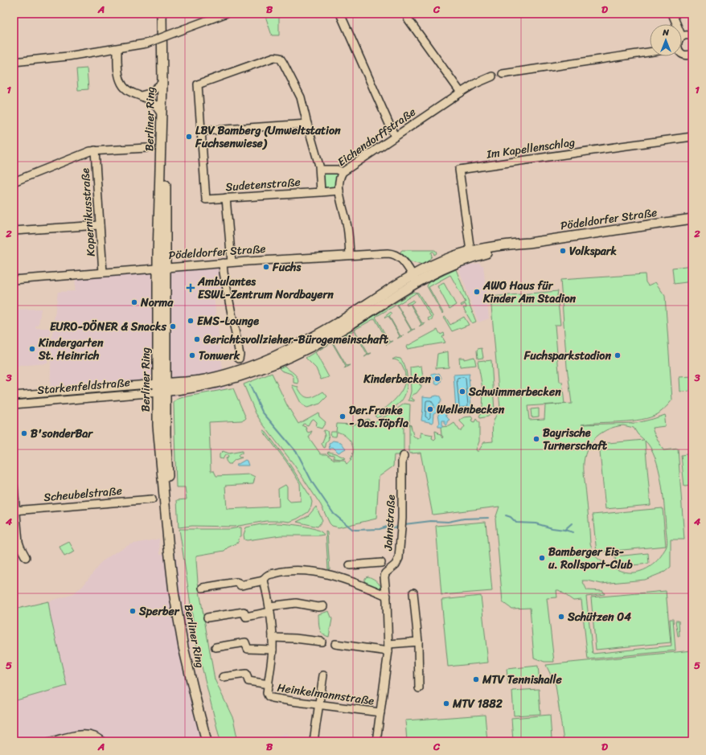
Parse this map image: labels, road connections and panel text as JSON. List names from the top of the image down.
{
  "streets": {
    "main road": ["Berliner Ring", "Pödeldorfer Straße", "Starkenfeldstraße"],
    "street": [
      "Eichendorffstraße",
      "Im Kapellenschlag",
      "Sudetenstraße",
      "Kopernikusstraße",
      "Scheubelstraße",
      "Jahnstraße",
      "Heinkelmannstraße"
    ]
  },
  "crossings": [
    ["Berliner Ring", "Pödeldorfer Straße"],
    ["Berliner Ring", "Starkenfeldstraße"],
    ["Eichendorffstraße", "Sudetenstraße"],
    ["Eichendorffstraße", "Pödeldorfer Straße"],
    ["Im Kapellenschlag", "Pödeldorfer Straße"],
    ["Kopernikusstraße", "Pödeldorfer Straße"],
    ["Pödeldorfer Straße", "Starkenfeldstraße"],
    ["Jahnstraße", "Heinkelmannstraße"]
  ],
  "places": {
    "other": [
      "LBV Bamberg (Umweltstation Fuchsenwiese)",
      "Volkspark",
      "Fuchs",
      "AWO Haus für Kinder Am Stadion",
      "Norma",
      "EMS-Lounge",
      "EURO-DÖNER & Snacks",
      "Gerichtsvollzieher-Bürogemeinschaft",
      "Kindergarten St. Heinrich",
      "Tonwerk",
      "Fuchsparkstadion",
      "Kinderbecken",
      "Schwimmerbecken",
      "Wellenbecken",
      "Der.Franke - Das.Töpfla",
      "B'sonderBar",
      "Bayrische Turnerschaft",
      "Bamberger Eis- u. Rollsport-Club",
      "Sperber",
      "Schützen 04",
      "MTV Tennishalle",
      "MTV 1882"
    ],
    "health": ["Ambulantes ESWL-Zentrum Nordbayern"]
  },
  "north": "top",
  "grid": {
    "columns": [
      "A",
      "B",
      "C",
      "D"
    ],
    "rows": [
      "1",
      "2",
      "3",
      "4",
      "5"
    ]
  }
}
